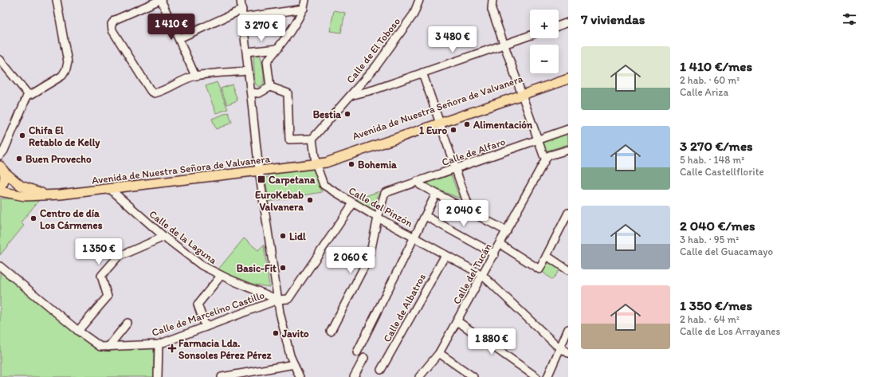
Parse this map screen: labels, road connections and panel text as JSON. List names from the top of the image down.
{
  "streets": {
    "main road": ["Avenida de Nuestra Señora de Valvanera"],
    "street": [
      "Calle de El Toboso",
      "Calle de Alfaro",
      "Calle del Pinzón",
      "Calle de la Laguna",
      "Calle del Tucán",
      "Calle de Albatros",
      "Calle de Marcelino Castillo"
    ]
  },
  "crossings": [
    ["Calle de El Toboso", "Calle del Pinzón"],
    ["Avenida de Nuestra Señora de Valvanera", "Calle del Pinzón"],
    ["Avenida de Nuestra Señora de Valvanera", "Calle de la Laguna"],
    ["Calle de Alfaro", "Calle del Pinzón"],
    ["Calle del Pinzón", "Calle de la Laguna"],
    ["Calle del Pinzón", "Calle del Tucán"],
    ["Calle del Pinzón", "Calle de Albatros"],
    ["Calle de la Laguna", "Calle de Marcelino Castillo"]
  ],
  "places": {
    "other": [
      "Bestia",
      "Alimentación",
      "1 Euro",
      "Chifa El Retablo de Kelly",
      "Buen Provecho",
      "Bohemia",
      "EuroKebab Valvanera",
      "Centro de día Los Cármenes",
      "Lidl",
      "Basic-Fit",
      "Javito"
    ],
    "transit": ["Carpetana"],
    "health": ["Farmacia Lda. Sonsoles Pérez Pérez"]
  },
  "page": {
    "heading": "7 viviendas",
    "map_buttons": ["+", "−"],
    "price": [
      "1 410 €",
      "3 270 €",
      "3 480 €",
      "2 040 €",
      "1 350 €",
      "2 060 €",
      "1 880 €"
    ],
    "list": [
      {
        "name": "1 410 €/mes",
        "note": "2 hab. · 60 m² · Calle Ariza"
      },
      {
        "name": "3 270 €/mes",
        "note": "5 hab. · 148 m² · Calle Castellflorite"
      },
      {
        "name": "2 040 €/mes",
        "note": "3 hab. · 95 m² · Calle del Guacamayo"
      },
      {
        "name": "1 350 €/mes",
        "note": "2 hab. · 64 m² · Calle de Los Arrayanes"
      }
    ]
  }
}
